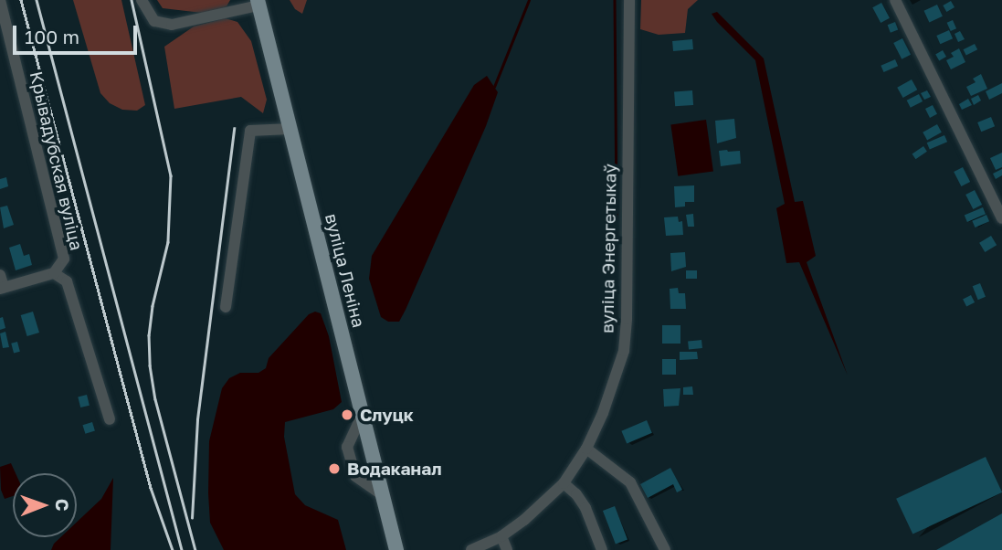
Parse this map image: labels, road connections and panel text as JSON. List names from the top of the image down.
{
  "streets": {
    "main road": ["вуліца Леніна"],
    "street": ["Крывадубская вуліца", "вуліца Энергетыкаў"]
  },
  "places": ["Слуцк", "Водаканал"],
  "scale_bar": "100 m",
  "north": "right"
}
